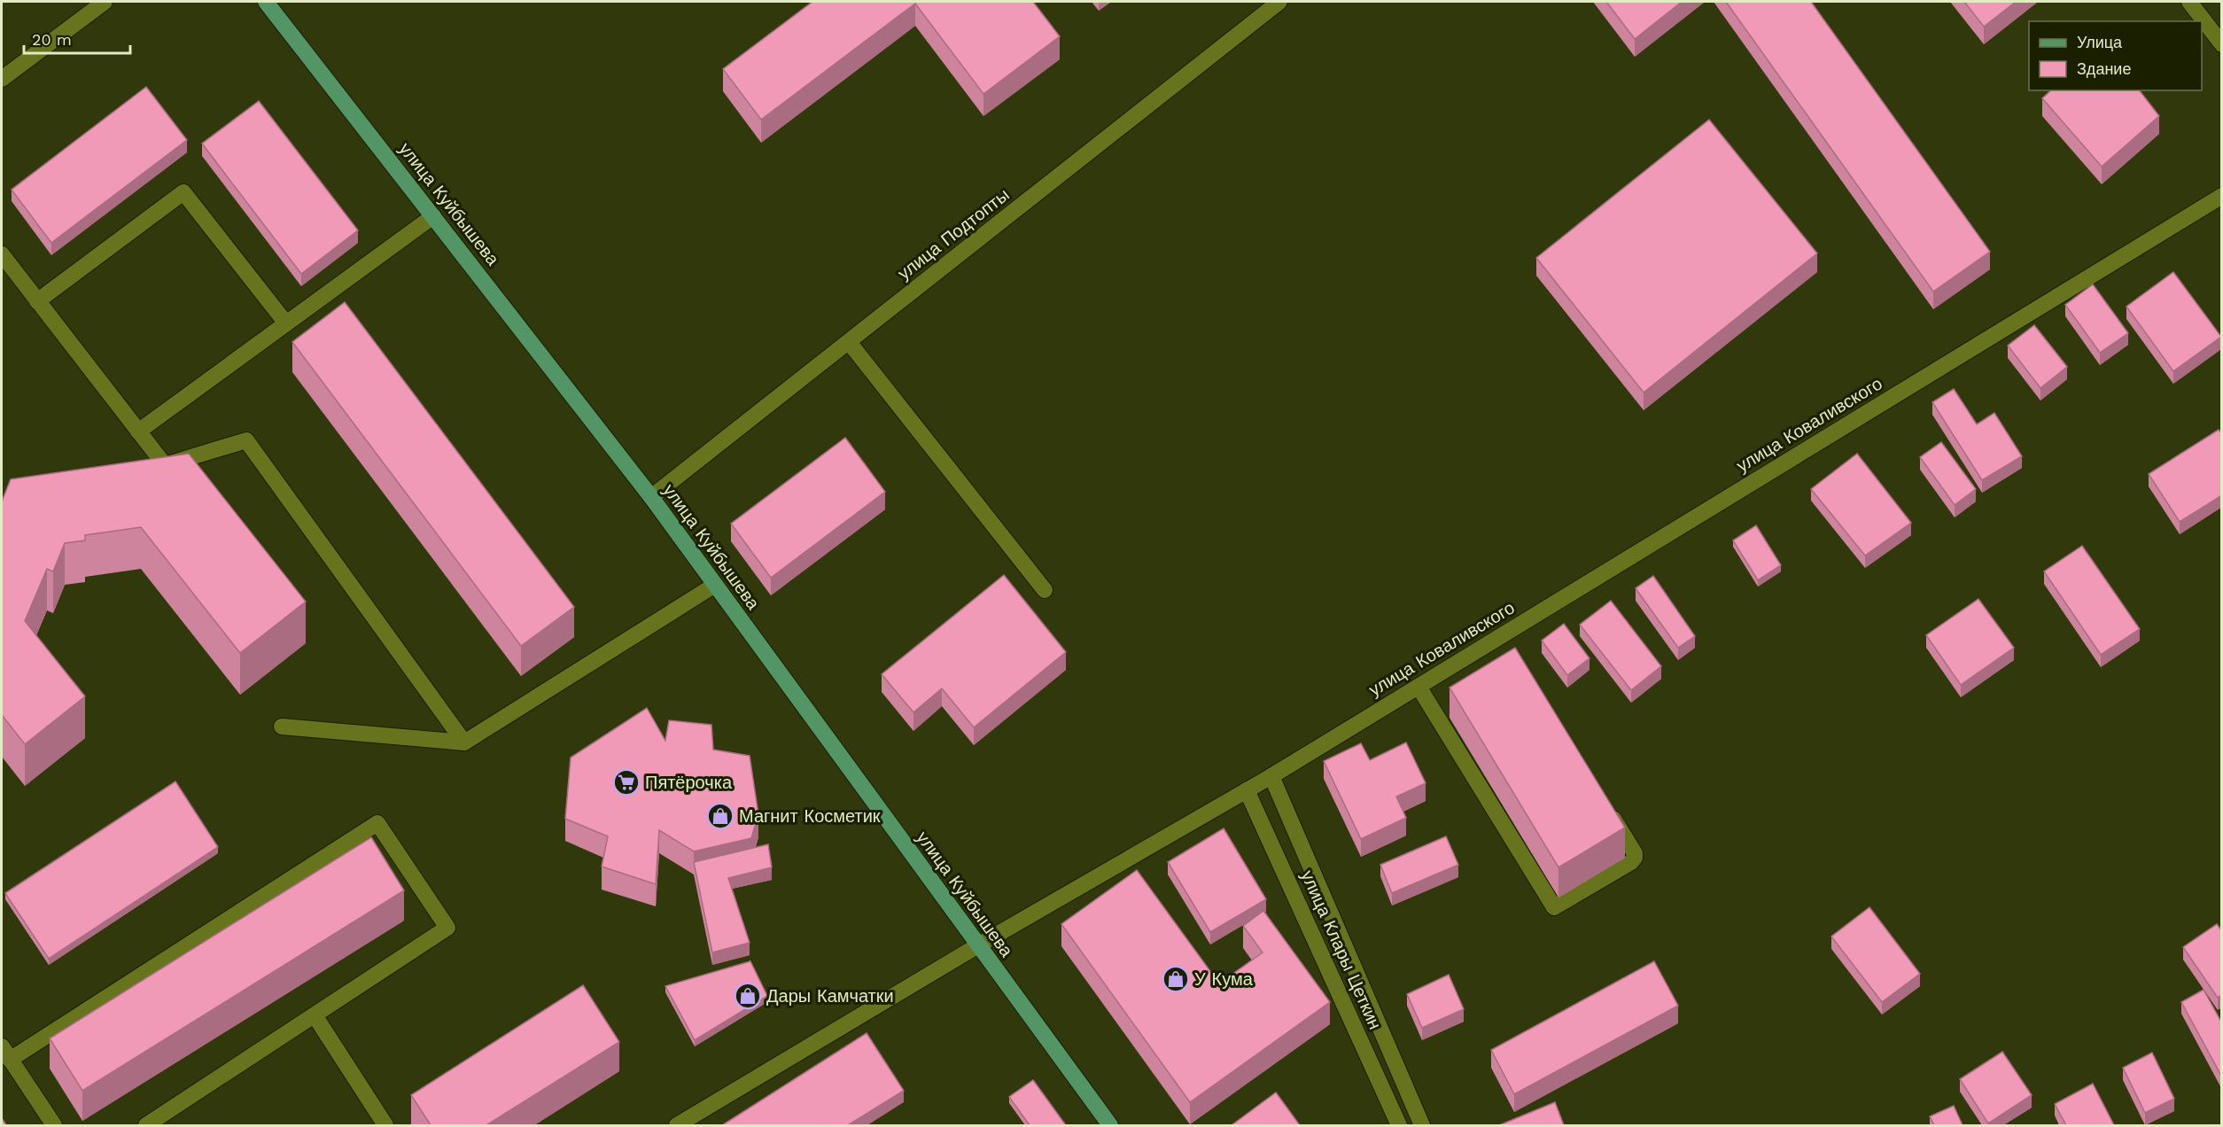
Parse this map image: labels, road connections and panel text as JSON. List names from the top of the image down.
{
  "streets": {
    "main road": ["улица Куйбышева"],
    "street": ["улица Подтопты", "улица Коваливского", "улица Клары Цеткин"]
  },
  "crossings": [
    ["улица Куйбышева", "улица Подтопты"],
    ["улица Куйбышева", "улица Коваливского"],
    ["улица Коваливского", "улица Клары Цеткин"]
  ],
  "places": {
    "supermarket": ["Пятёрочка"],
    "shop": ["Магнит Косметик", "У Кума", "Дары Камчатки"]
  },
  "legend": ["Улица", "Здание"],
  "scale_bar": "20 m"
}
